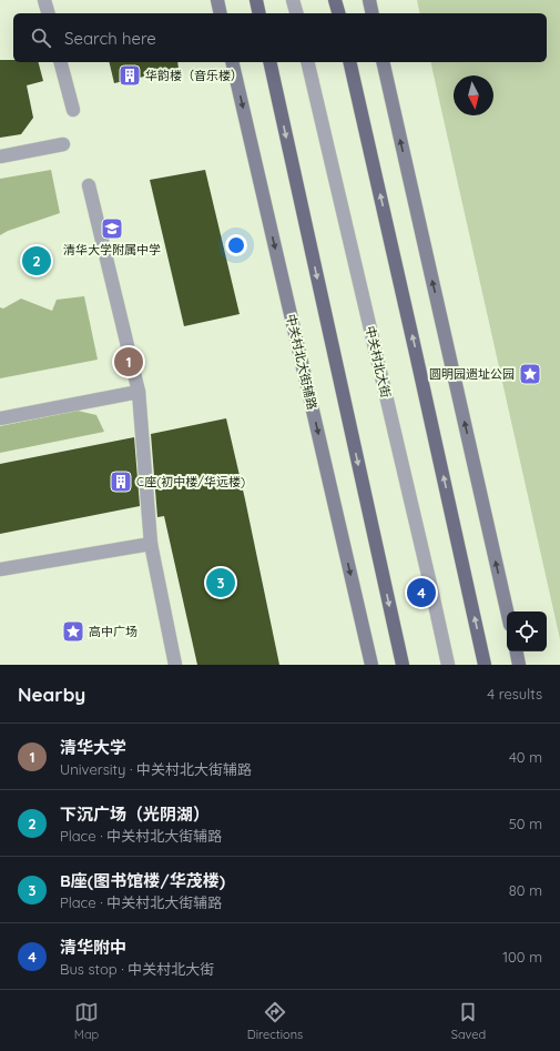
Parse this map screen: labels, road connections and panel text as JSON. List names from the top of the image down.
{
  "streets": {
    "street": ["中关村北大街辅路"],
    "lane": ["中关村北大街"]
  },
  "one_way": ["中关村北大街辅路"],
  "places": {
    "building": ["华韵楼（音乐楼）", "C座(初中楼/华远楼)"],
    "school or university": ["清华大学附属中学"],
    "place": ["圆明园遗址公园", "高中广场"]
  },
  "north": "bottom",
  "page": {
    "search": "Search here",
    "pins": [
      "2",
      "1",
      "3",
      "4"
    ],
    "heading": ["Nearby", "4 results"],
    "list": [
      {
        "mark": "1",
        "name": "清华大学",
        "note": "University · 中关村北大街辅路",
        "value": "40 m"
      },
      {
        "mark": "2",
        "name": "下沉广场（光阴湖）",
        "note": "Place · 中关村北大街辅路",
        "value": "50 m"
      },
      {
        "mark": "3",
        "name": "B座(图书馆楼/华茂楼)",
        "note": "Place · 中关村北大街辅路",
        "value": "80 m"
      },
      {
        "mark": "4",
        "name": "清华附中",
        "note": "Bus stop · 中关村北大街",
        "value": "100 m"
      }
    ],
    "nav": ["Map", "Directions", "Saved"]
  }
}
